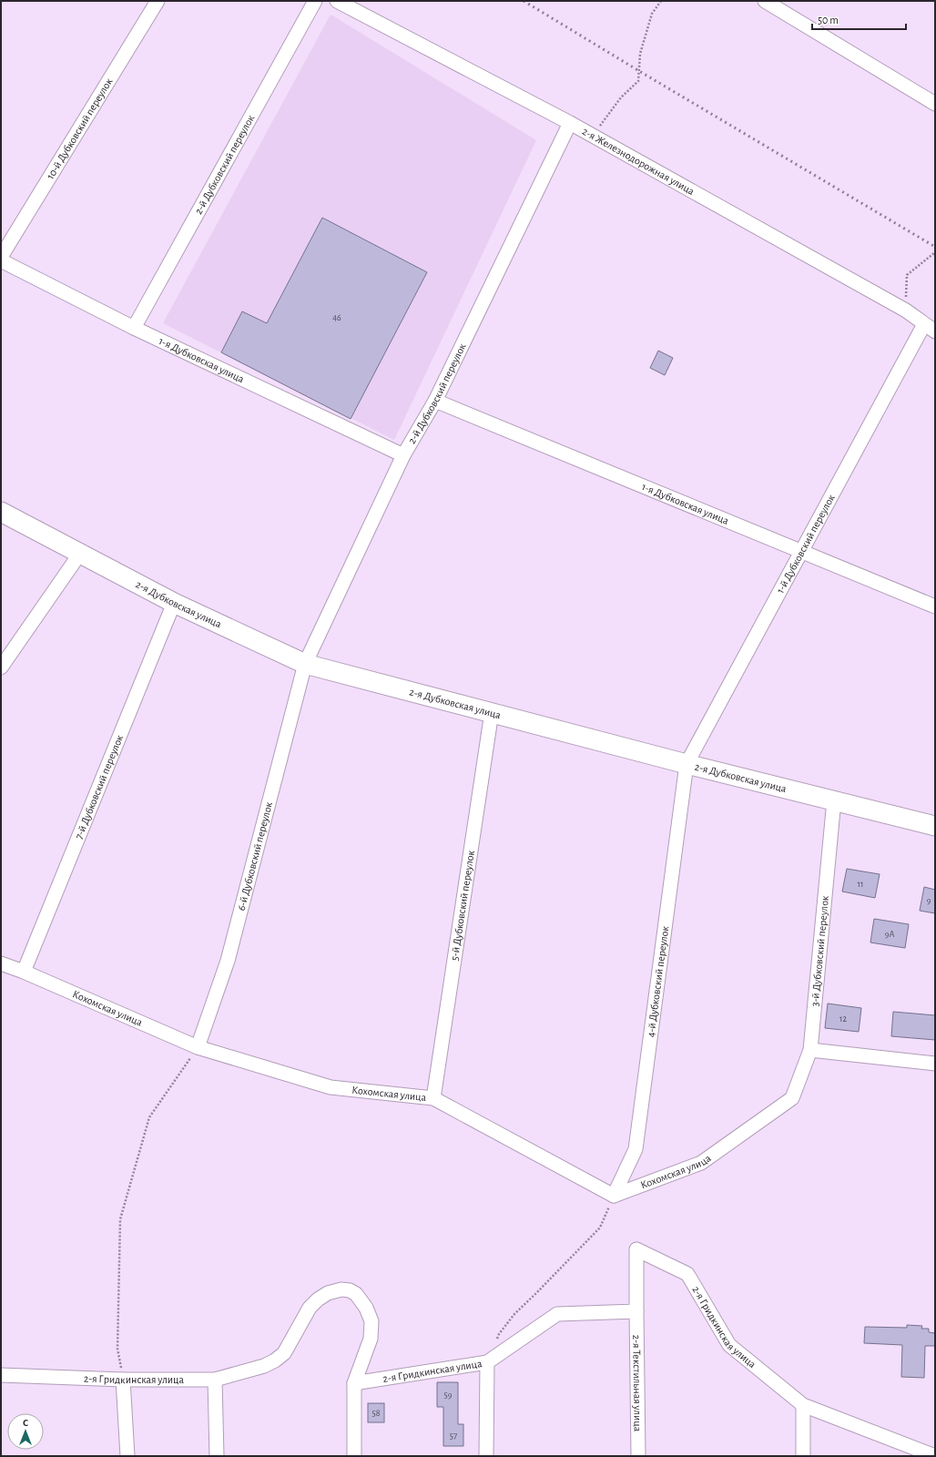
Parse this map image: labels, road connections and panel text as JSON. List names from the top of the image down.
{
  "streets": {
    "main road": ["2-я Дубковская улица"],
    "street": [
      "10-й Дубковский переулок",
      "2-я Железнодорожная улица",
      "2-й Дубковский переулок",
      "1-я Дубковская улица",
      "1-й Дубковский переулок",
      "7-й Дубковский переулок",
      "6-й Дубковский переулок",
      "5-й Дубковский переулок",
      "3-й Дубковский переулок",
      "4-й Дубковский переулок",
      "Кохомская улица",
      "2-я Гридкинская улица",
      "2-я Текстильная улица"
    ]
  },
  "crossings": [
    ["2-я Железнодорожная улица", "2-й Дубковский переулок"],
    ["2-я Железнодорожная улица", "1-й Дубковский переулок"],
    ["2-й Дубковский переулок", "1-я Дубковская улица"],
    ["2-й Дубковский переулок", "2-я Дубковская улица"],
    ["2-й Дубковский переулок", "6-й Дубковский переулок"],
    ["1-я Дубковская улица", "1-й Дубковский переулок"],
    ["1-й Дубковский переулок", "2-я Дубковская улица"],
    ["1-й Дубковский переулок", "4-й Дубковский переулок"],
    ["2-я Дубковская улица", "7-й Дубковский переулок"],
    ["2-я Дубковская улица", "6-й Дубковский переулок"],
    ["2-я Дубковская улица", "5-й Дубковский переулок"],
    ["2-я Дубковская улица", "3-й Дубковский переулок"],
    ["2-я Дубковская улица", "4-й Дубковский переулок"],
    ["7-й Дубковский переулок", "Кохомская улица"],
    ["6-й Дубковский переулок", "Кохомская улица"],
    ["5-й Дубковский переулок", "Кохомская улица"],
    ["3-й Дубковский переулок", "Кохомская улица"],
    ["4-й Дубковский переулок", "Кохомская улица"],
    ["2-я Гридкинская улица", "2-я Текстильная улица"]
  ],
  "house_numbers": [
    "46",
    "11",
    "9",
    "9А",
    "12",
    "59",
    "58",
    "57"
  ],
  "scale_bar": "50 m",
  "north": "top"
}
